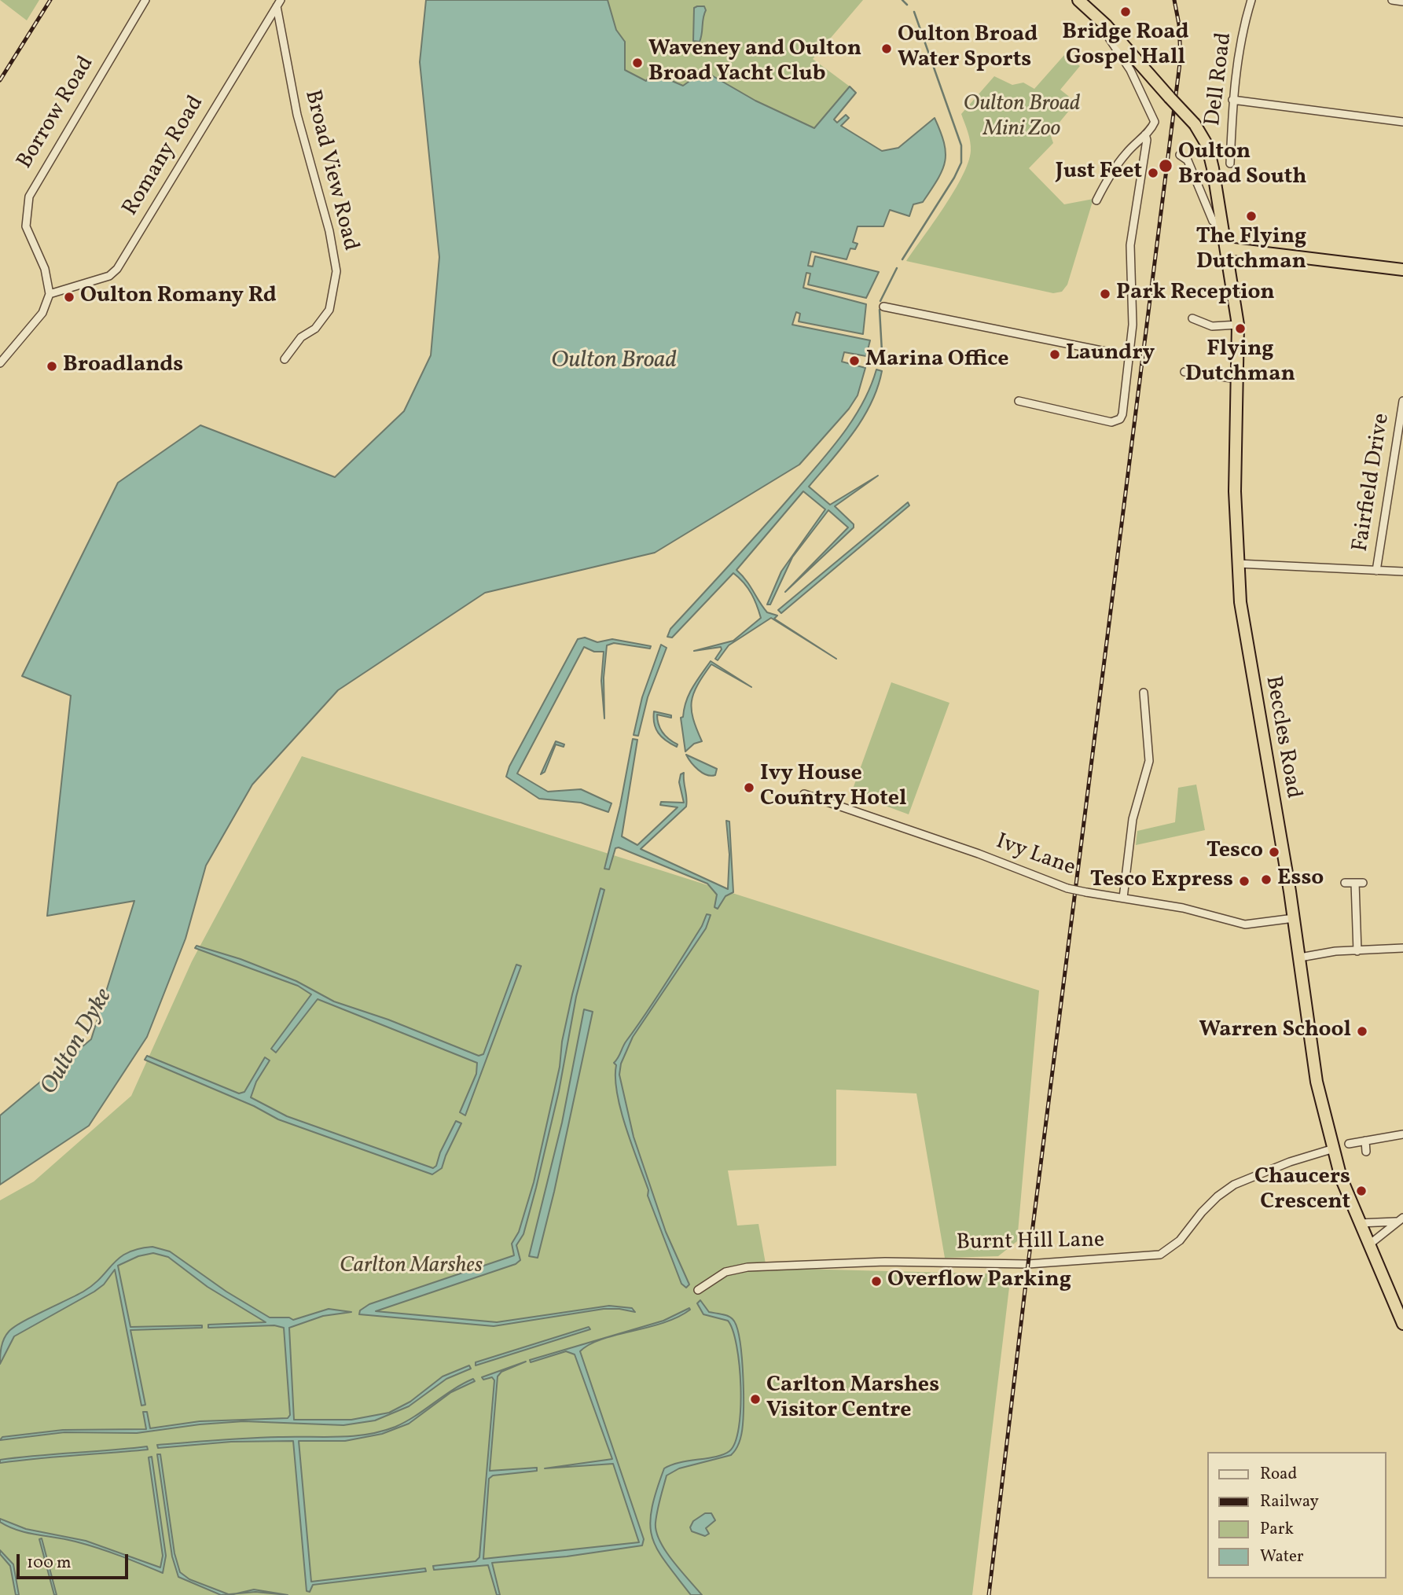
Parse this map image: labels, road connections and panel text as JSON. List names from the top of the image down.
{
  "streets": {
    "highway": ["Beccles Road"],
    "street": [
      "Dell Road",
      "Borrow Road",
      "Romany Road",
      "Broad View Road",
      "Fairfield Drive",
      "Ivy Lane",
      "Burnt Hill Lane"
    ]
  },
  "crossings": [
    ["Borrow Road", "Romany Road"],
    ["Romany Road", "Broad View Road"],
    ["Beccles Road", "Ivy Lane"],
    ["Beccles Road", "Burnt Hill Lane"]
  ],
  "water": ["Oulton Broad", "Oulton Dyke"],
  "parks": ["Oulton Broad Mini Zoo", "Carlton Marshes"],
  "places": [
    "Bridge Road Gospel Hall",
    "Oulton Broad Water Sports",
    "Waveney and Oulton Broad Yacht Club",
    "Oulton Broad South",
    "Just Feet",
    "The Flying Dutchman",
    "Park Reception",
    "Oulton Romany Rd",
    "Flying Dutchman",
    "Laundry",
    "Marina Office",
    "Broadlands",
    "Ivy House Country Hotel",
    "Tesco",
    "Esso",
    "Tesco Express",
    "Warren School",
    "Chaucers Crescent",
    "Overflow Parking",
    "Carlton Marshes Visitor Centre"
  ],
  "legend": [
    "Road",
    "Railway",
    "Park",
    "Water"
  ],
  "scale_bar": "100 m"
}
